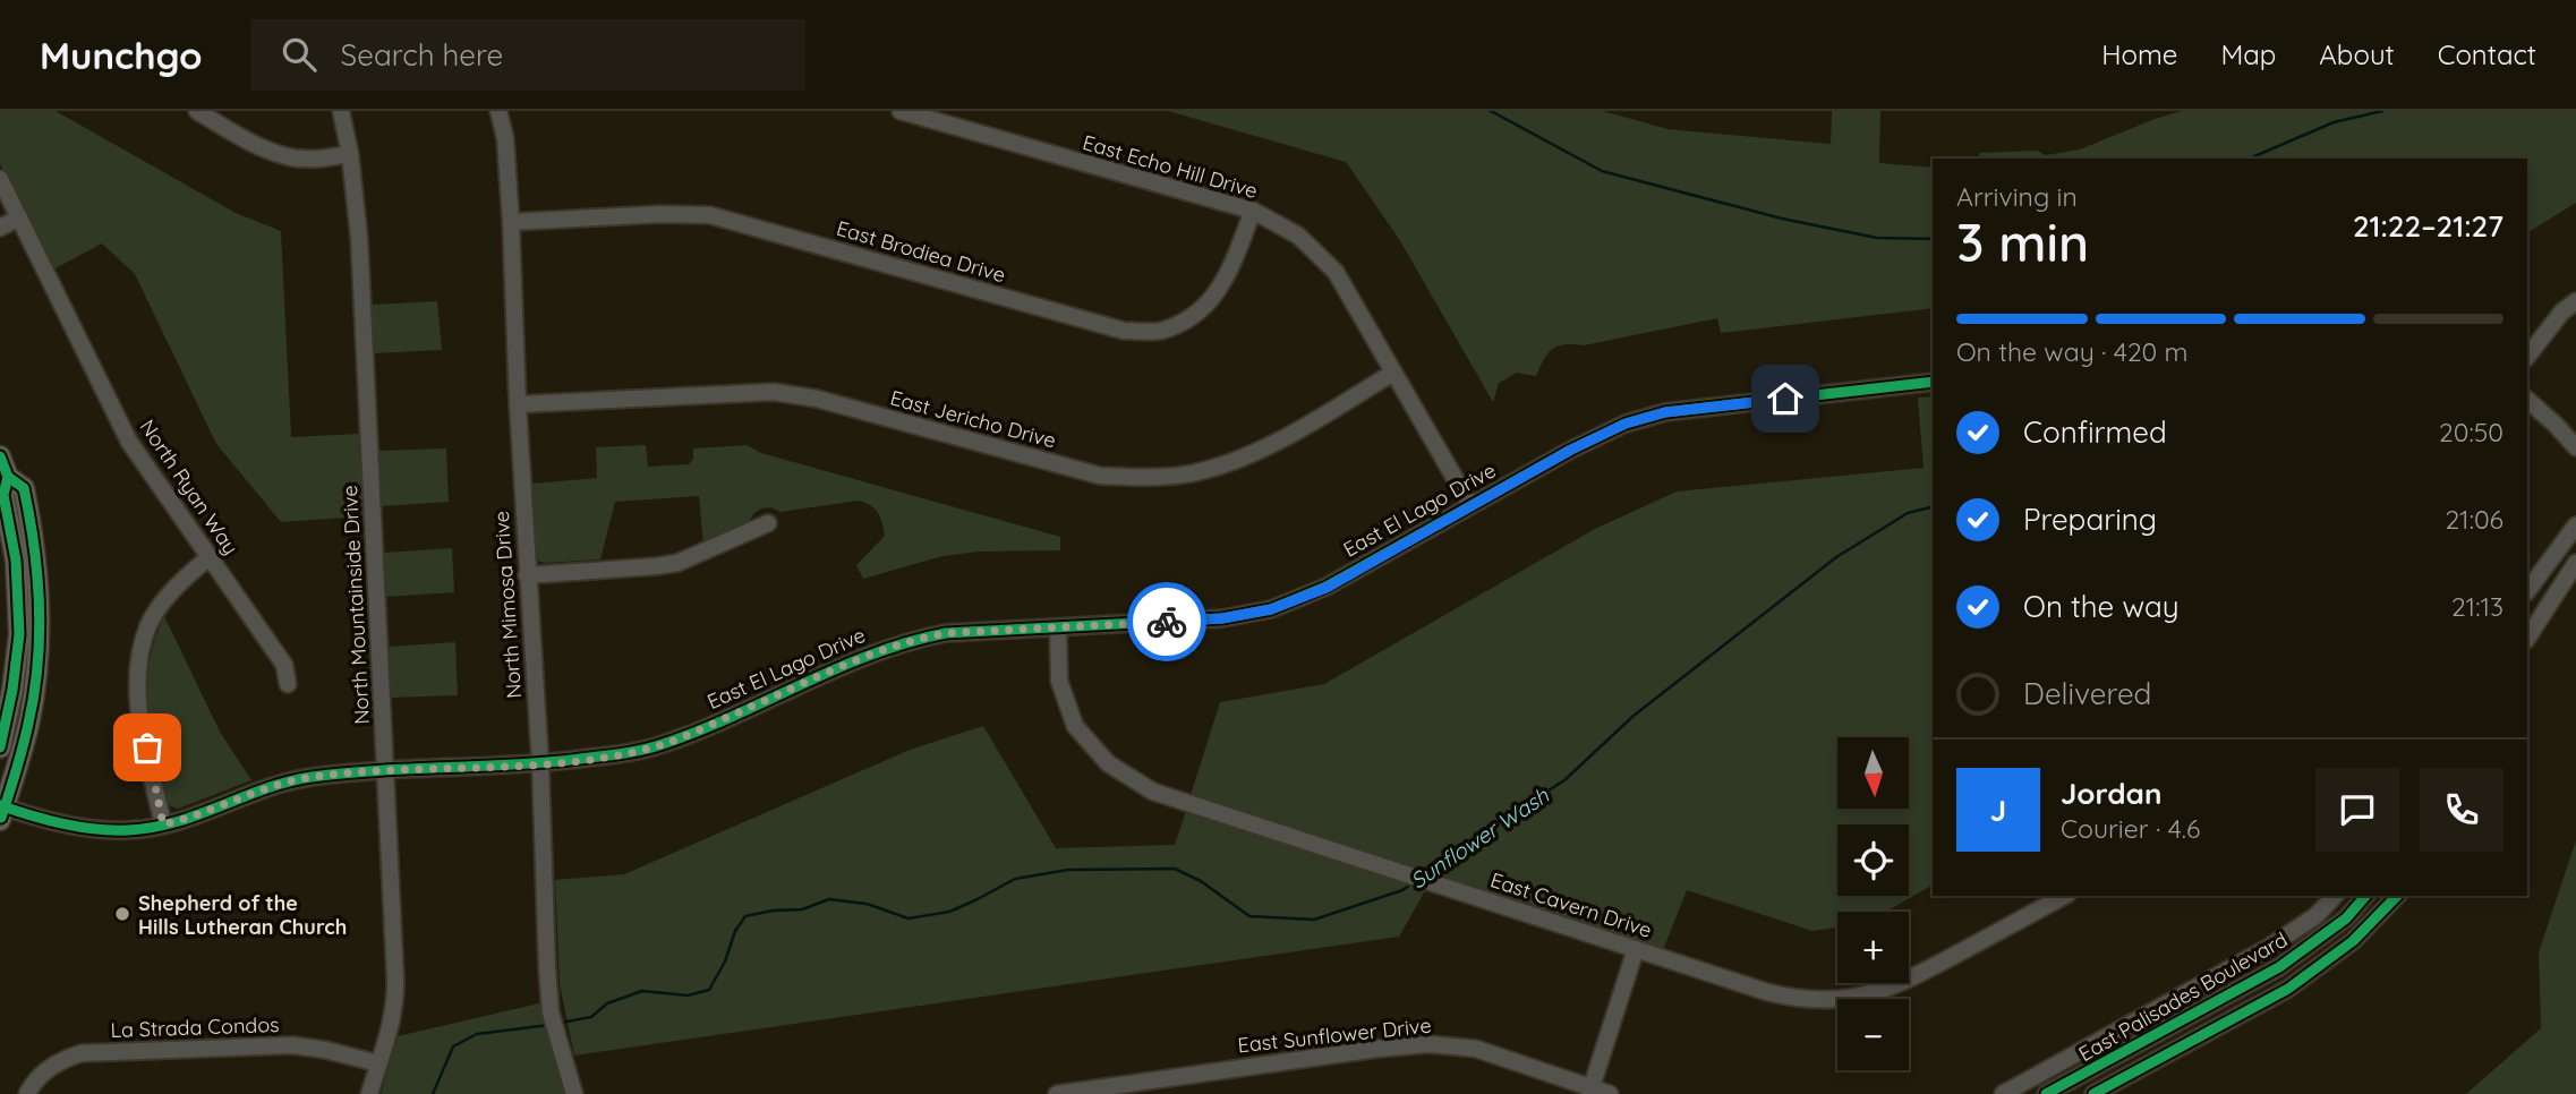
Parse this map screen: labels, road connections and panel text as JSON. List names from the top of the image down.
{
  "streets": {
    "street": [
      "East Echo Hill Drive",
      "East Brodiea Drive",
      "East Jericho Drive",
      "North Ryan Way",
      "East El Lago Drive",
      "North Mountainside Drive",
      "North Mimosa Drive",
      "East Cavern Drive",
      "East Palisades Boulevard",
      "La Strada Condos",
      "East Sunflower Drive"
    ]
  },
  "crossings": [
    ["East Echo Hill Drive", "East Brodiea Drive"],
    ["East Echo Hill Drive", "East Jericho Drive"],
    ["East Echo Hill Drive", "East El Lago Drive"],
    ["East Brodiea Drive", "North Mimosa Drive"],
    ["East Jericho Drive", "North Mimosa Drive"],
    ["East El Lago Drive", "North Mountainside Drive"],
    ["East El Lago Drive", "North Mimosa Drive"],
    ["East El Lago Drive", "East Cavern Drive"],
    ["North Mountainside Drive", "La Strada Condos"]
  ],
  "water": ["Sunflower Wash"],
  "places": ["Shepherd of the Hills Lutheran Church"],
  "north": "bottom",
  "page": {
    "header": "Munchgo",
    "search": "Search here",
    "nav": [
      "Home",
      "Map",
      "About",
      "Contact"
    ],
    "heading": ["3 min", "Arriving in", "21:22–21:27"],
    "panel": ["Jordan", "Courier · 4.6"],
    "bar": "On the way · 420 m",
    "list": [
      ["Confirmed", "20:50"],
      ["Preparing", "21:06"],
      ["On the way", "21:13"],
      "Delivered"
    ],
    "map_buttons": ["+", "−"],
    "round": "J"
  }
}
